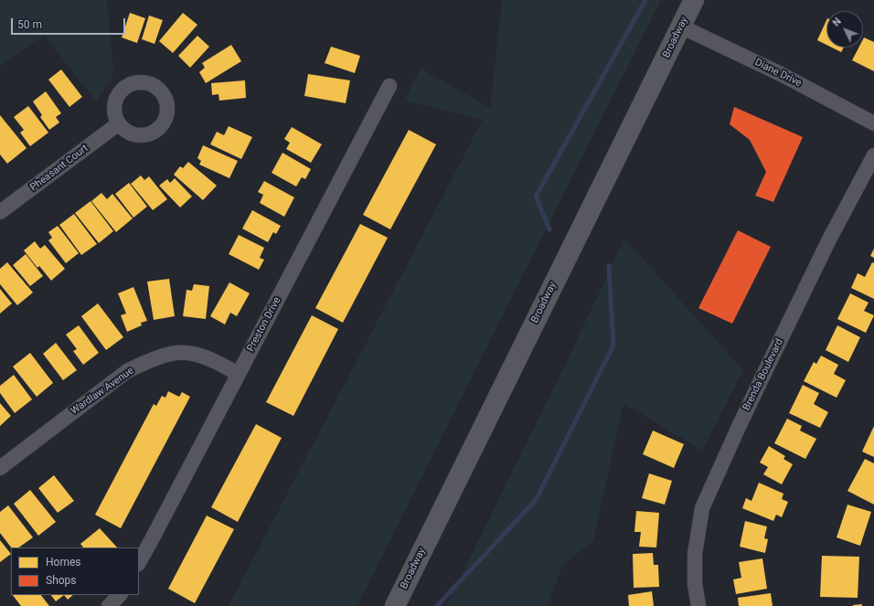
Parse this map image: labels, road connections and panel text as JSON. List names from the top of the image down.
{
  "streets": {
    "main road": ["Broadway"],
    "street": [
      "Diane Drive",
      "Pheasant Court",
      "Preston Drive",
      "Brenda Boulevard",
      "Wardlaw Avenue"
    ]
  },
  "crossings": [
    ["Broadway", "Diane Drive"],
    ["Preston Drive", "Wardlaw Avenue"]
  ],
  "legend": ["Homes", "Shops"],
  "scale_bar": "50 m",
  "north": "top left"
}
